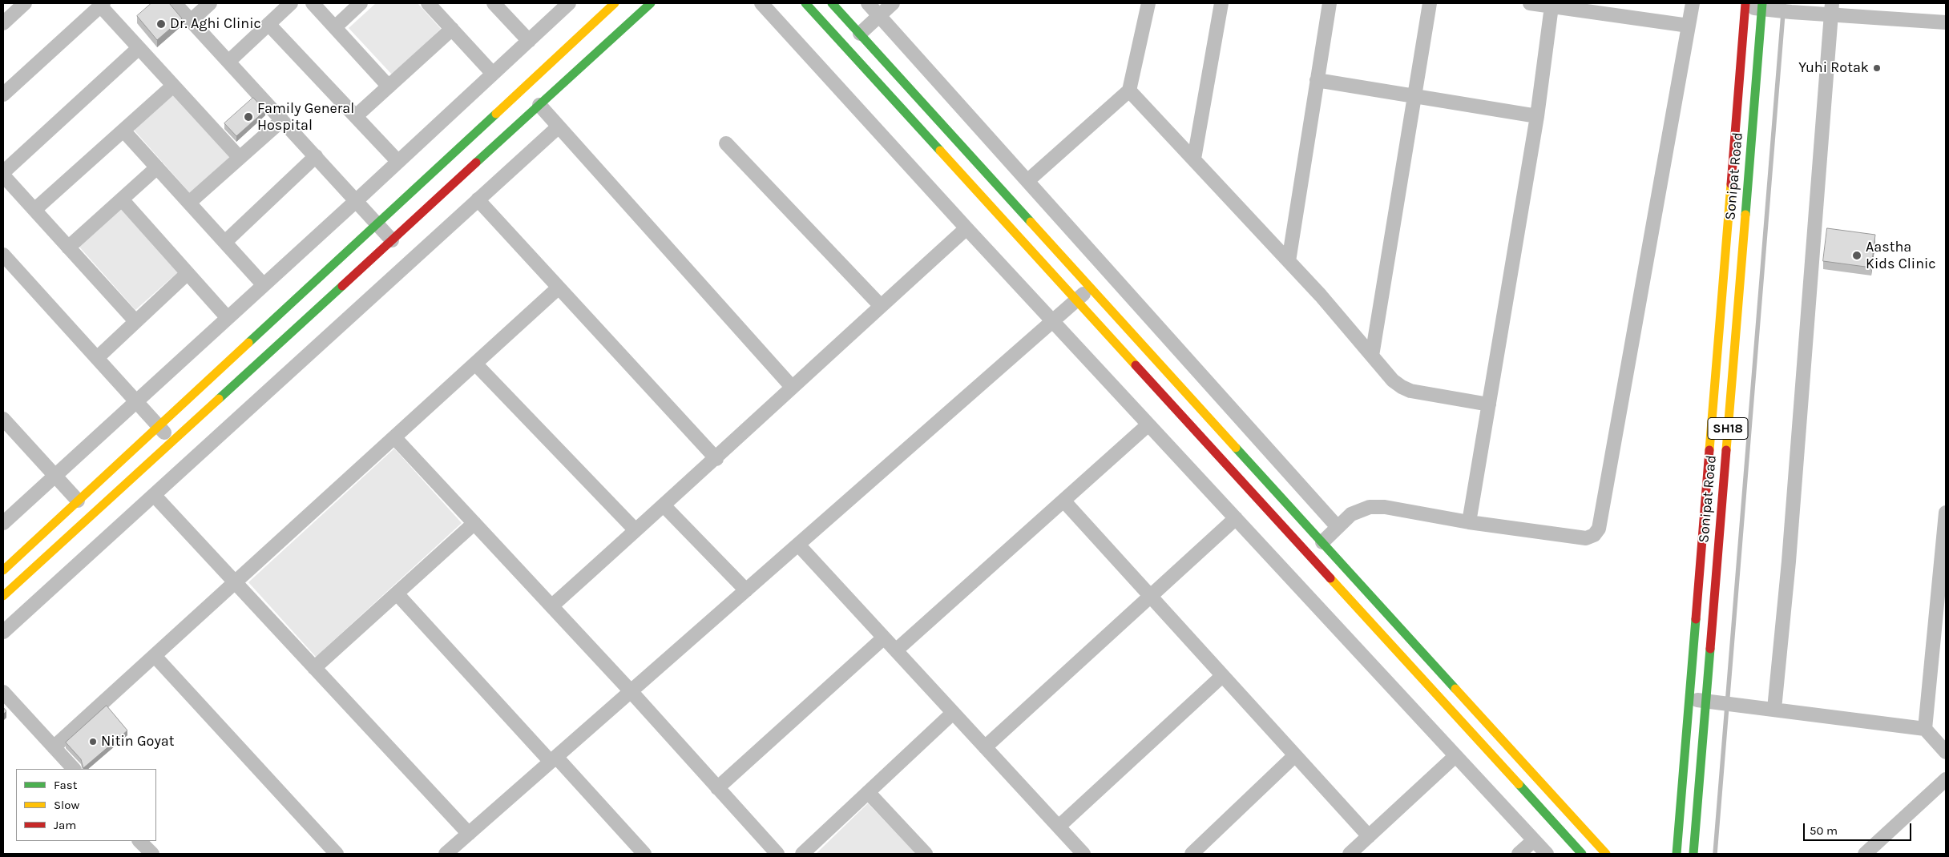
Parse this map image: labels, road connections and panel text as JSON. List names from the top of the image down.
{
  "streets": {
    "street": ["Sonipat Road", "SH18"]
  },
  "places": [
    "Dr. Aghi Clinic",
    "Yuhi Rotak",
    "Family General Hospital",
    "Aastha Kids Clinic",
    "Nitin Goyat"
  ],
  "legend": ["Fast", "Slow", "Jam"],
  "scale_bar": "50 m"
}
